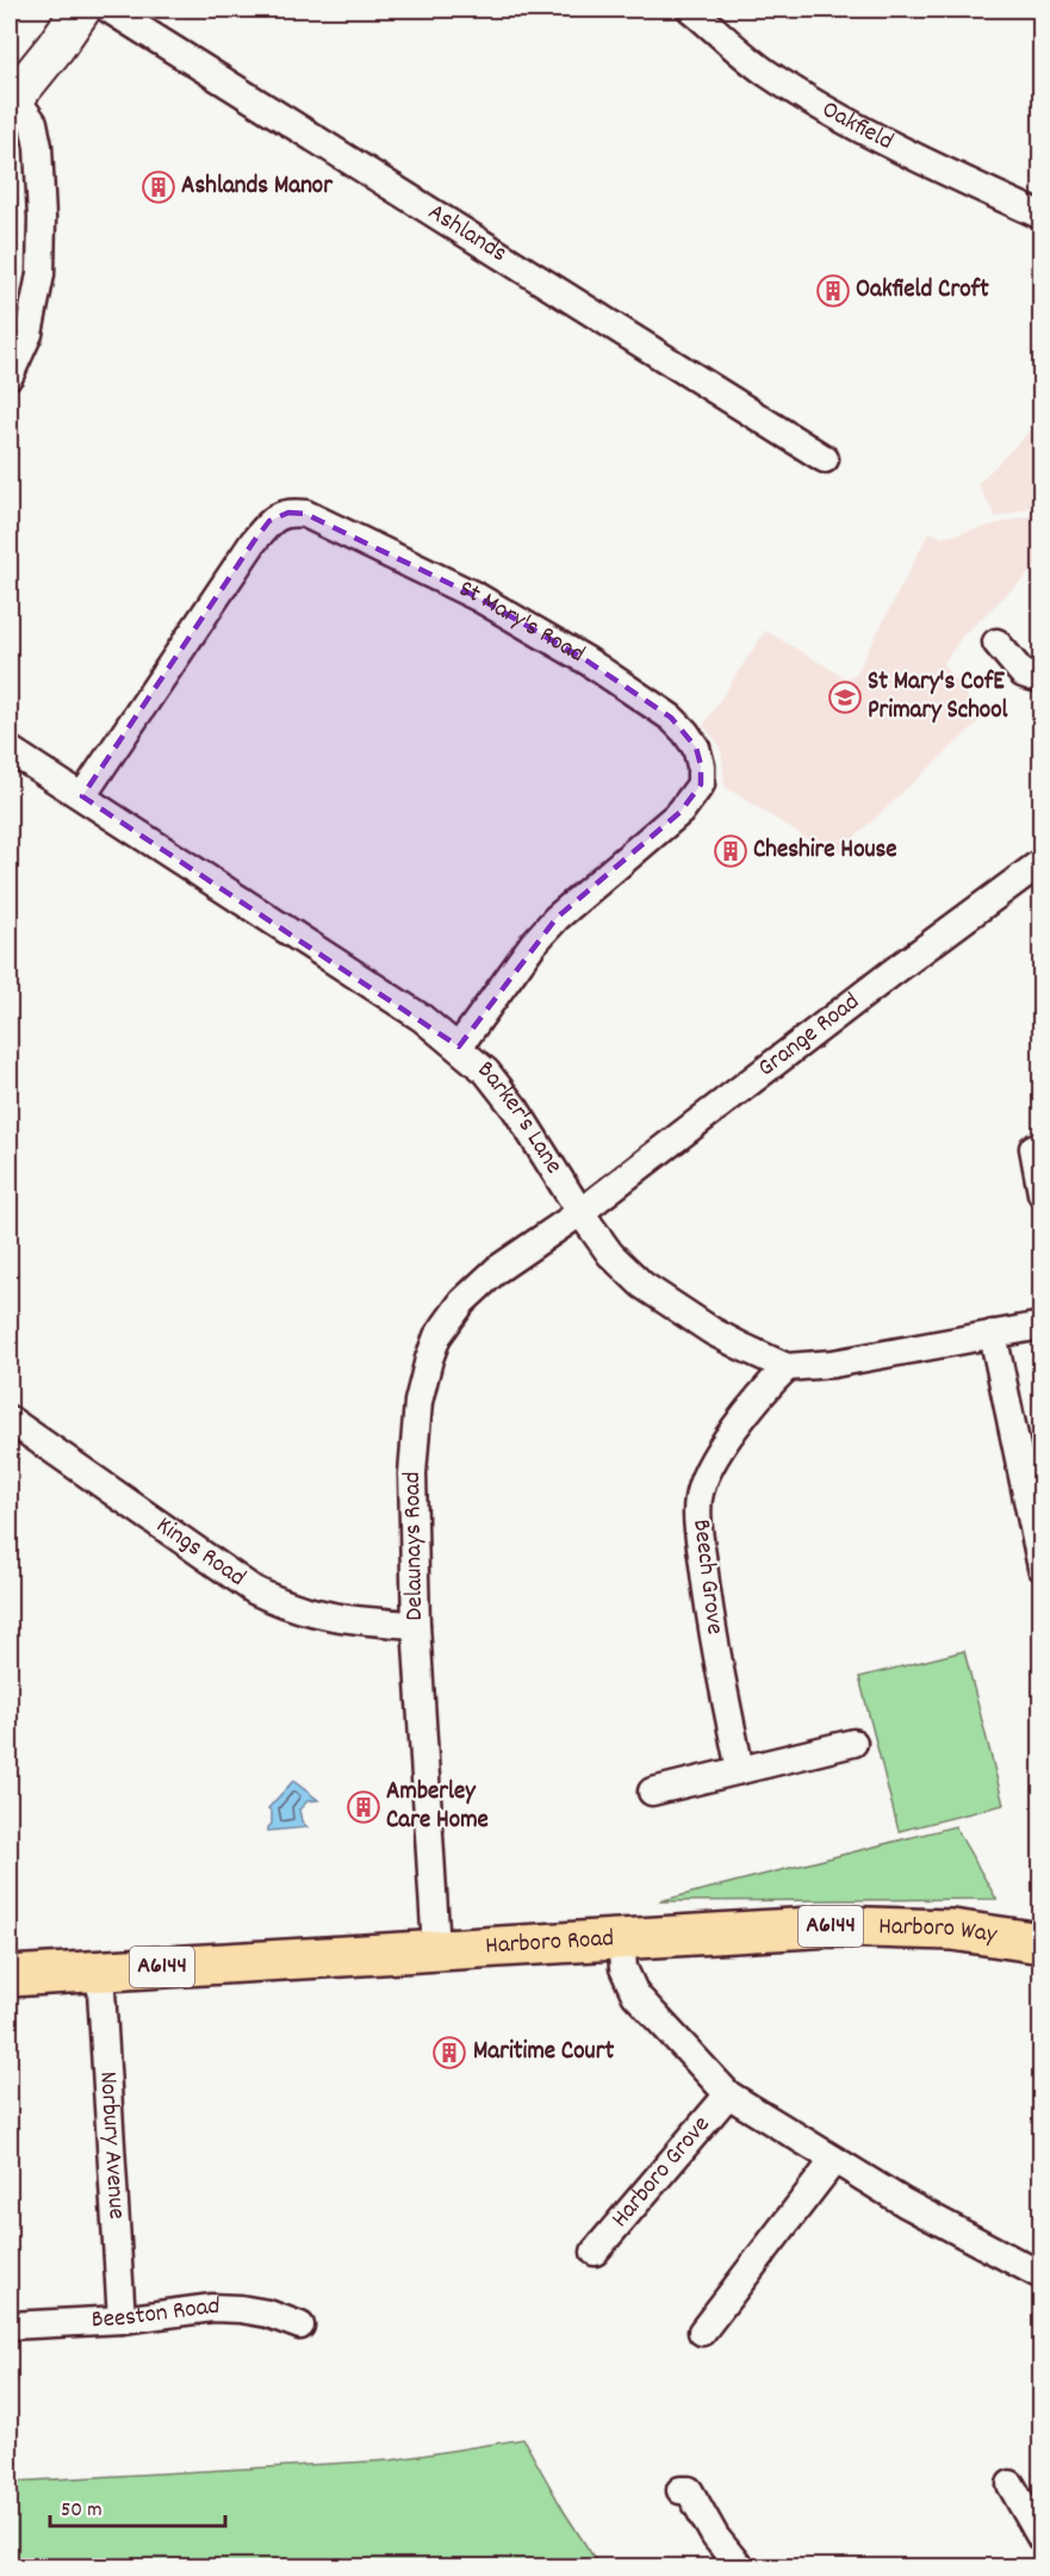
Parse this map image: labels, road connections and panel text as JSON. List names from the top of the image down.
{
  "streets": {
    "main road": ["A6144", "Harboro Way", "Harboro Road"],
    "street": [
      "Oakfield",
      "Ashlands",
      "St Mary's Road",
      "Grange Road",
      "Barker's Lane",
      "Delaunays Road",
      "Kings Road",
      "Beech Grove",
      "Norbury Avenue",
      "Harboro Grove",
      "Beeston Road"
    ]
  },
  "crossings": [
    ["St Mary's Road", "Barker's Lane"],
    ["Grange Road", "Barker's Lane"],
    ["Grange Road", "Delaunays Road"],
    ["Barker's Lane", "Delaunays Road"],
    ["Barker's Lane", "Beech Grove"],
    ["Delaunays Road", "Kings Road"],
    ["Delaunays Road", "Harboro Road"],
    ["Harboro Way", "Harboro Road"],
    ["Harboro Road", "Norbury Avenue"],
    ["Harboro Road", "Harboro Grove"],
    ["Norbury Avenue", "Beeston Road"]
  ],
  "places": {
    "building": [
      "Ashlands Manor",
      "Oakfield Croft",
      "Cheshire House",
      "Amberley Care Home",
      "Maritime Court"
    ],
    "school or university": ["St Mary's CofE Primary School"]
  },
  "scale_bar": "50 m"
}
